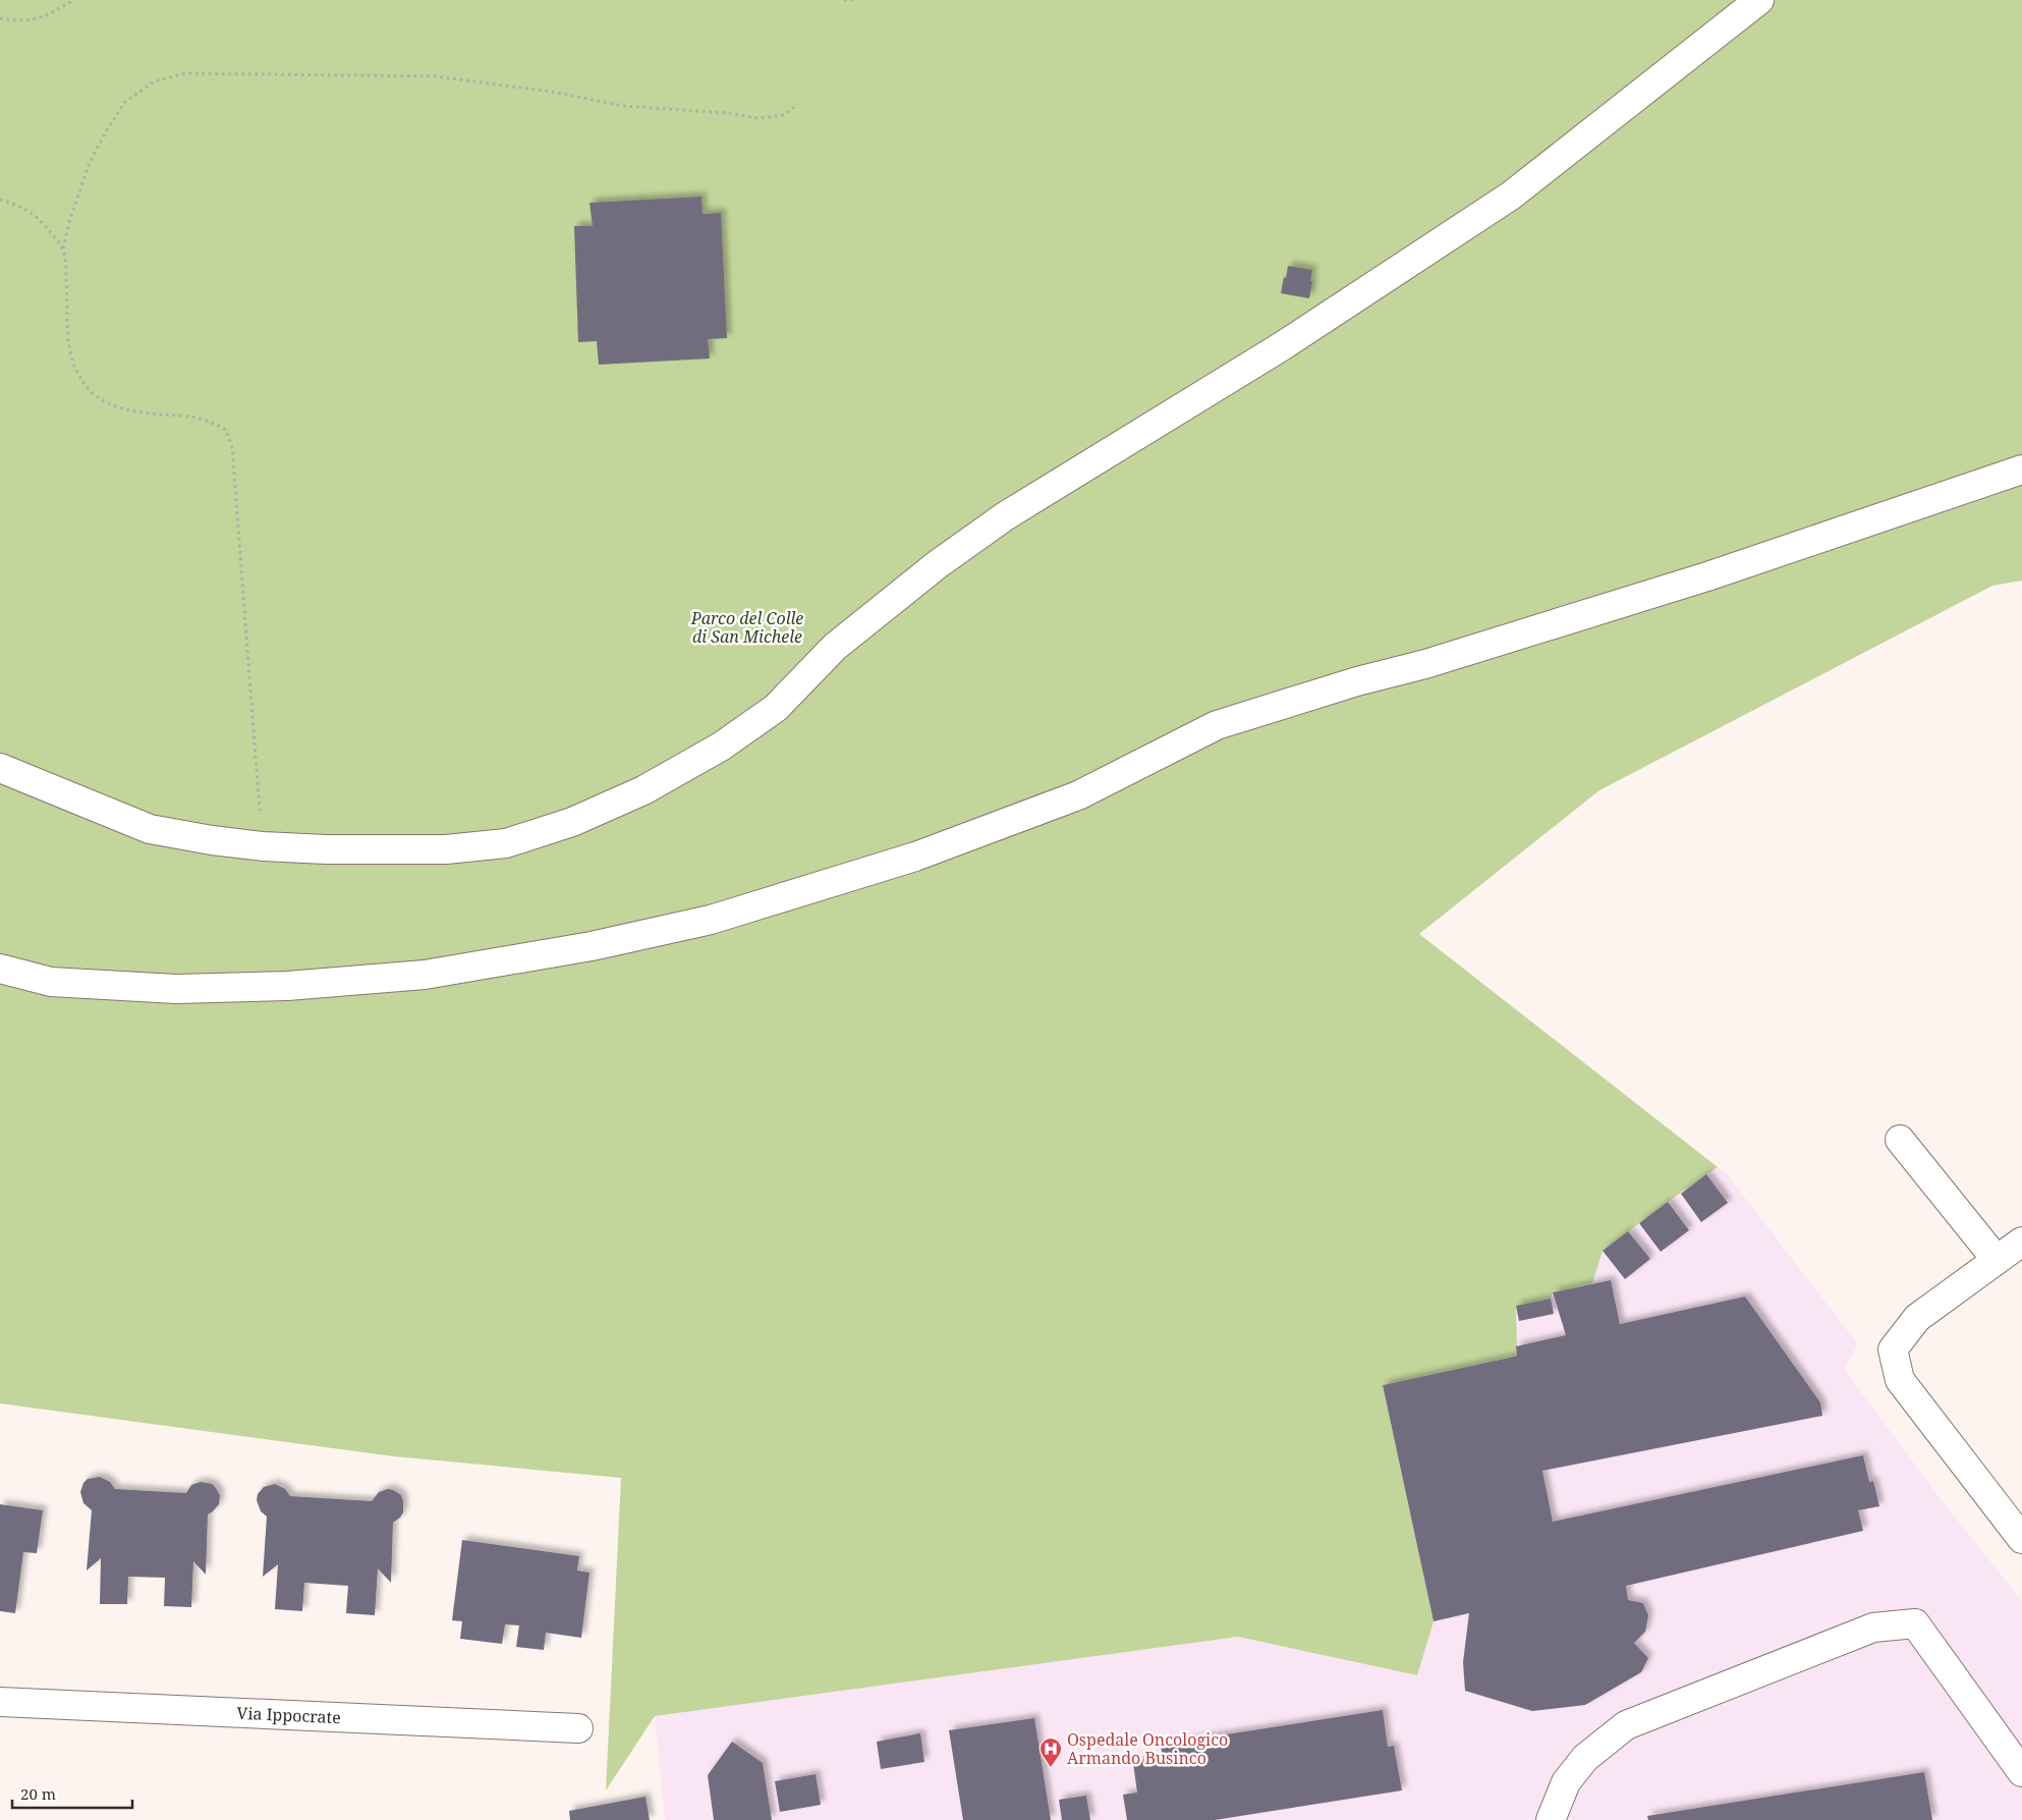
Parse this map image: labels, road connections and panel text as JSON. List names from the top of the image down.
{
  "streets": {
    "street": ["Via Ippocrate"]
  },
  "parks": ["Parco del Colle di San Michele"],
  "places": {
    "hospital": ["Ospedale Oncologico Armando Businco"]
  },
  "scale_bar": "20 m"
}
